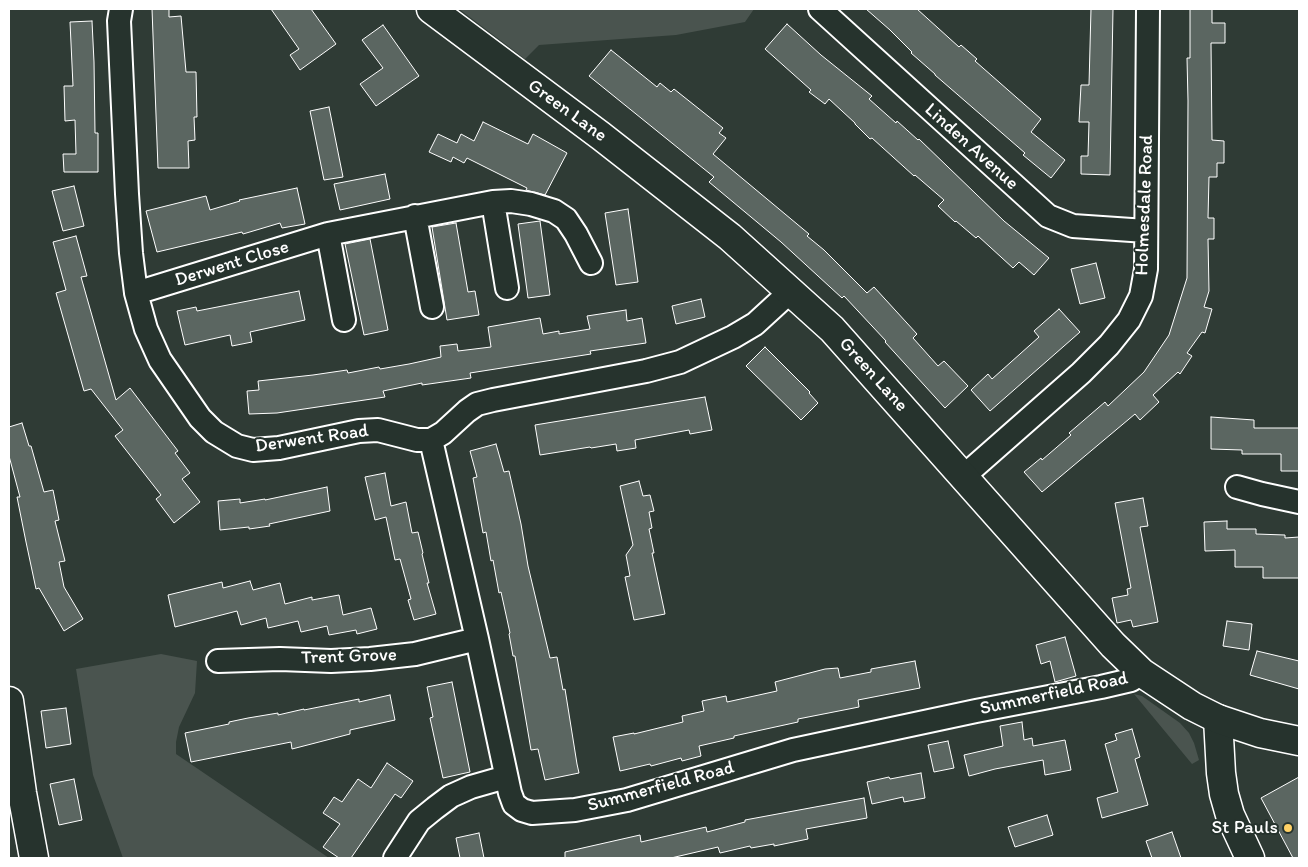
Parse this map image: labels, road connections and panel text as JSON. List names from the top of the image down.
{
  "streets": {
    "main road": ["Green Lane"],
    "street": [
      "Linden Avenue",
      "Holmesdale Road",
      "Derwent Close",
      "Derwent Road",
      "Trent Grove",
      "Summerfield Road"
    ]
  },
  "crossings": [
    ["Green Lane", "Holmesdale Road"],
    ["Green Lane", "Summerfield Road"],
    ["Linden Avenue", "Holmesdale Road"],
    ["Derwent Close", "Derwent Road"],
    ["Derwent Road", "Summerfield Road"],
    ["Trent Grove", "Summerfield Road"]
  ],
  "places": ["St Pauls"]
}
